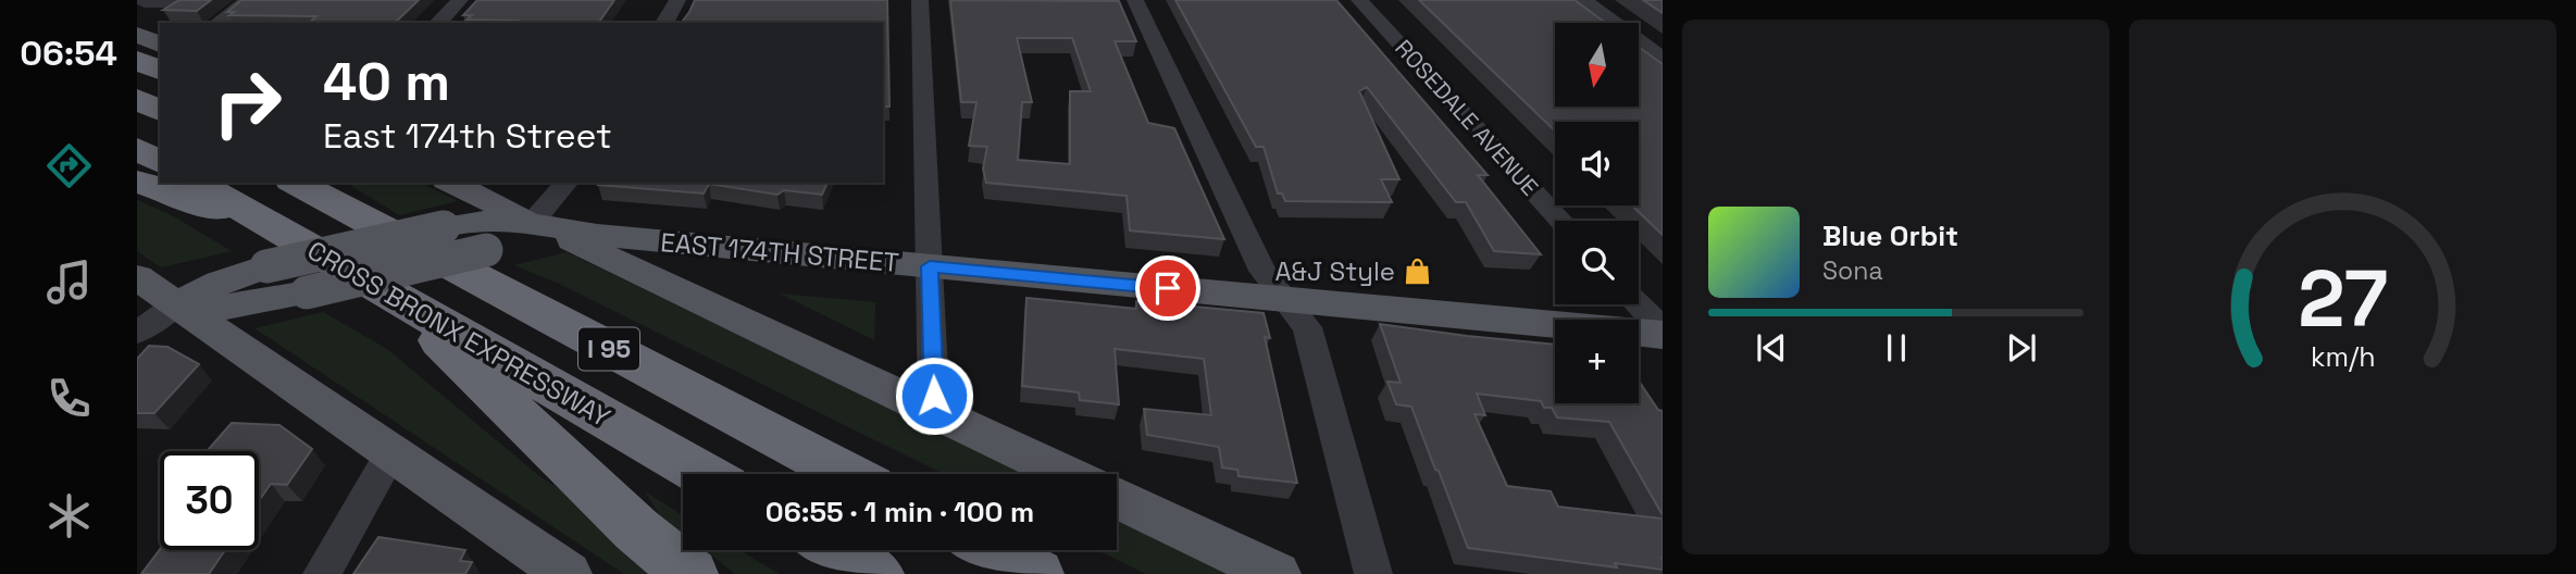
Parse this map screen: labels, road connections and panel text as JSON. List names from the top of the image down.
{
  "streets": {
    "highway": ["CROSS BRONX EXPRESSWAY", "I 95"],
    "main road": ["EAST 174TH STREET"],
    "street": ["ROSEDALE AVENUE"]
  },
  "places": {
    "shop": ["A&J Style"]
  },
  "north": "bottom",
  "page": {
    "tabs": "06:54",
    "map_buttons": "+",
    "turn": ["40 m", "East 174th Street"],
    "song": ["Blue Orbit", "Sona"],
    "limit": "30",
    "trip": "06:55 · 1 min · 100 m",
    "gauge": ["27", "km/h"]
  }
}
